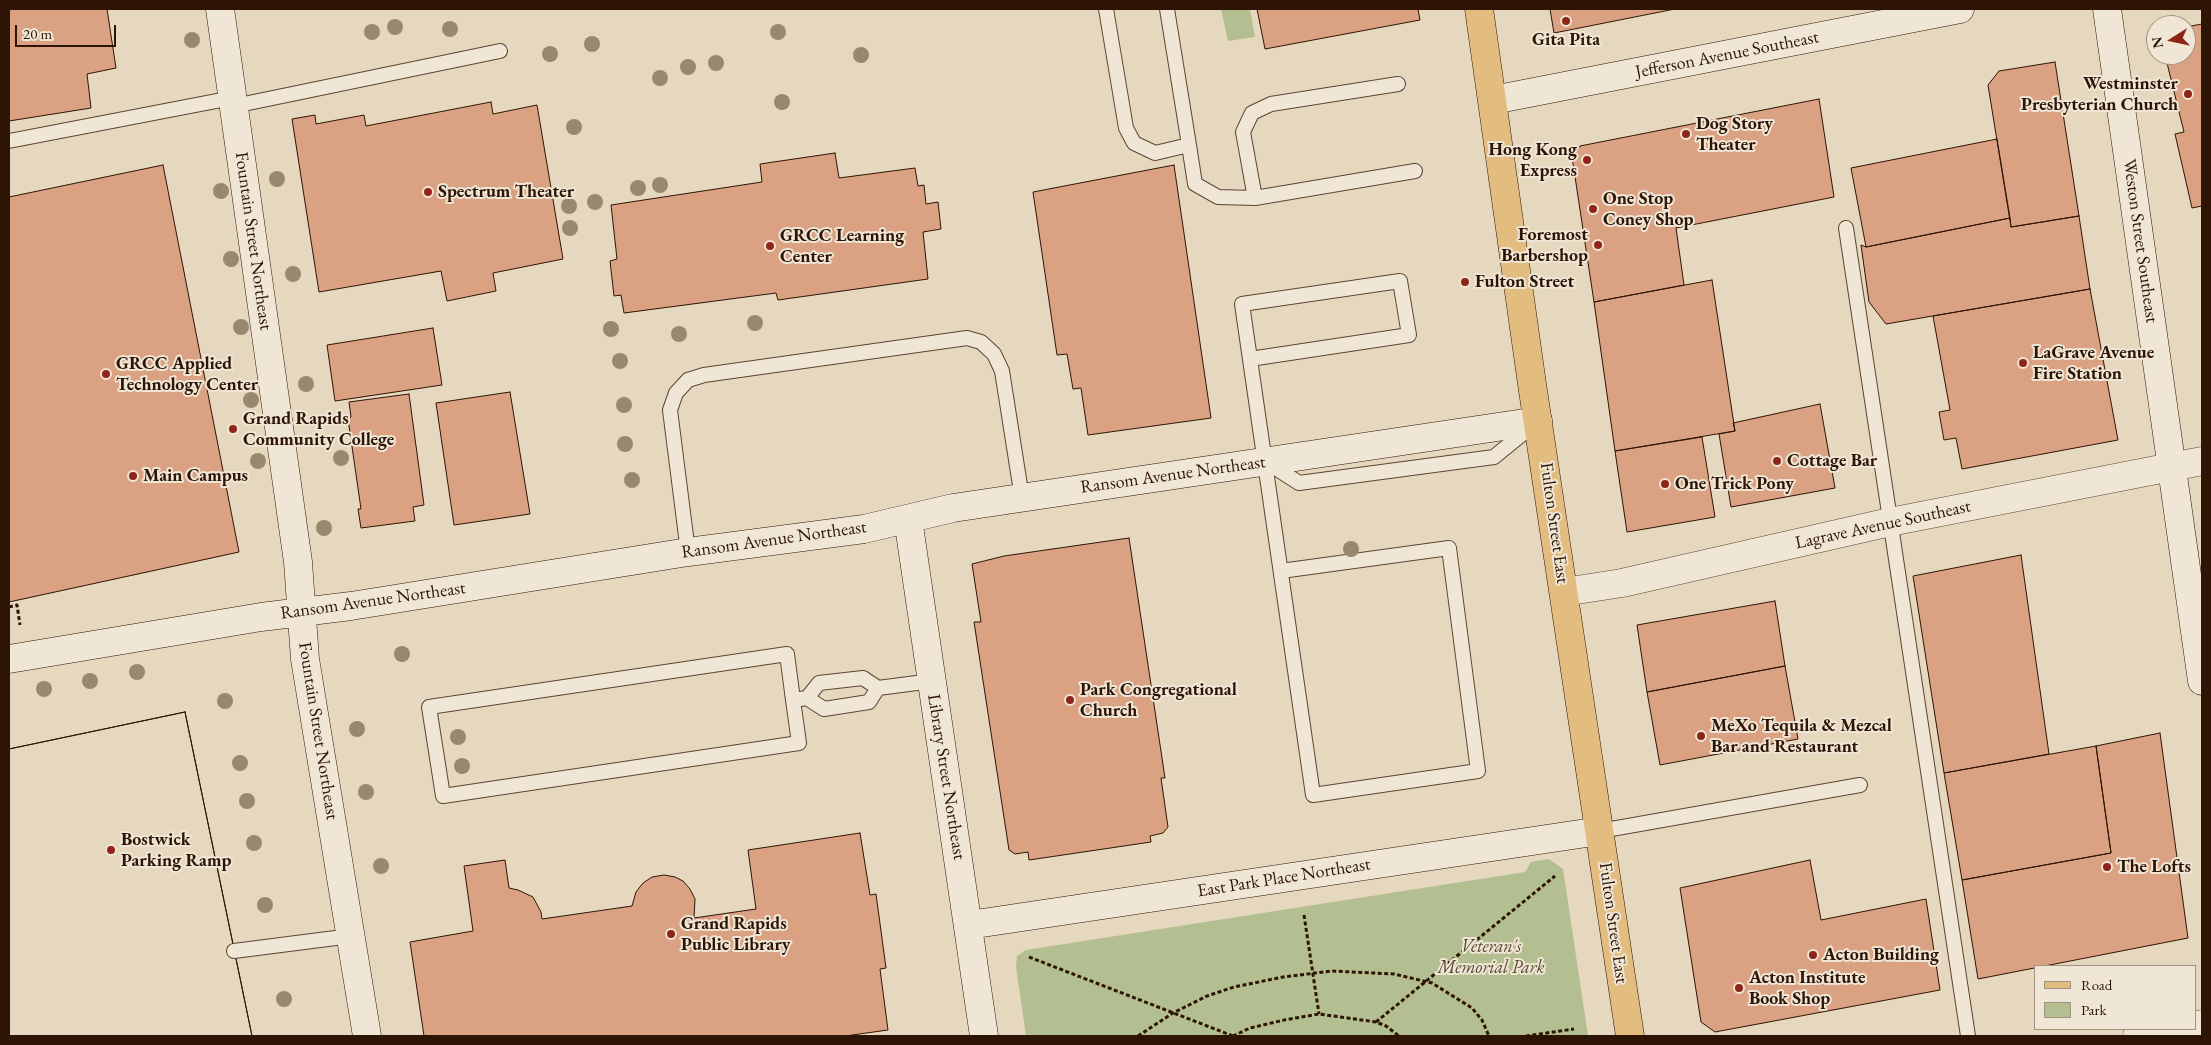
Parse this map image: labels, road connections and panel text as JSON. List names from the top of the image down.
{
  "streets": {
    "main road": ["Fulton Street East"],
    "street": [
      "Jefferson Avenue Southeast",
      "Fountain Street Northeast",
      "Weston Street Southeast",
      "Ransom Avenue Northeast",
      "Lagrave Avenue Southeast",
      "Library Street Northeast",
      "East Park Place Northeast"
    ]
  },
  "crossings": [
    ["Jefferson Avenue Southeast", "Fulton Street East"],
    ["Fountain Street Northeast", "Ransom Avenue Northeast"],
    ["Weston Street Southeast", "Lagrave Avenue Southeast"],
    ["Ransom Avenue Northeast", "Fulton Street East"],
    ["Ransom Avenue Northeast", "Library Street Northeast"],
    ["Fulton Street East", "Lagrave Avenue Southeast"],
    ["Fulton Street East", "East Park Place Northeast"],
    ["Library Street Northeast", "East Park Place Northeast"]
  ],
  "parks": ["Veteran's Memorial Park"],
  "places": [
    "Gita Pita",
    "Westminster Presbyterian Church",
    "Dog Story Theater",
    "Hong Kong Express",
    "Spectrum Theater",
    "One Stop Coney Shop",
    "Foremost Barbershop",
    "GRCC Learning Center",
    "Fulton Street",
    "LaGrave Avenue Fire Station",
    "GRCC Applied Technology Center",
    "Grand Rapids Community College",
    "Cottage Bar",
    "Main Campus",
    "One Trick Pony",
    "Park Congregational Church",
    "MeXo Tequila & Mezcal Bar and Restaurant",
    "Bostwick Parking Ramp",
    "The Lofts",
    "Grand Rapids Public Library",
    "Acton Building",
    "Acton Institute Book Shop"
  ],
  "legend": ["Road", "Park"],
  "scale_bar": "20 m",
  "north": "left"
}
